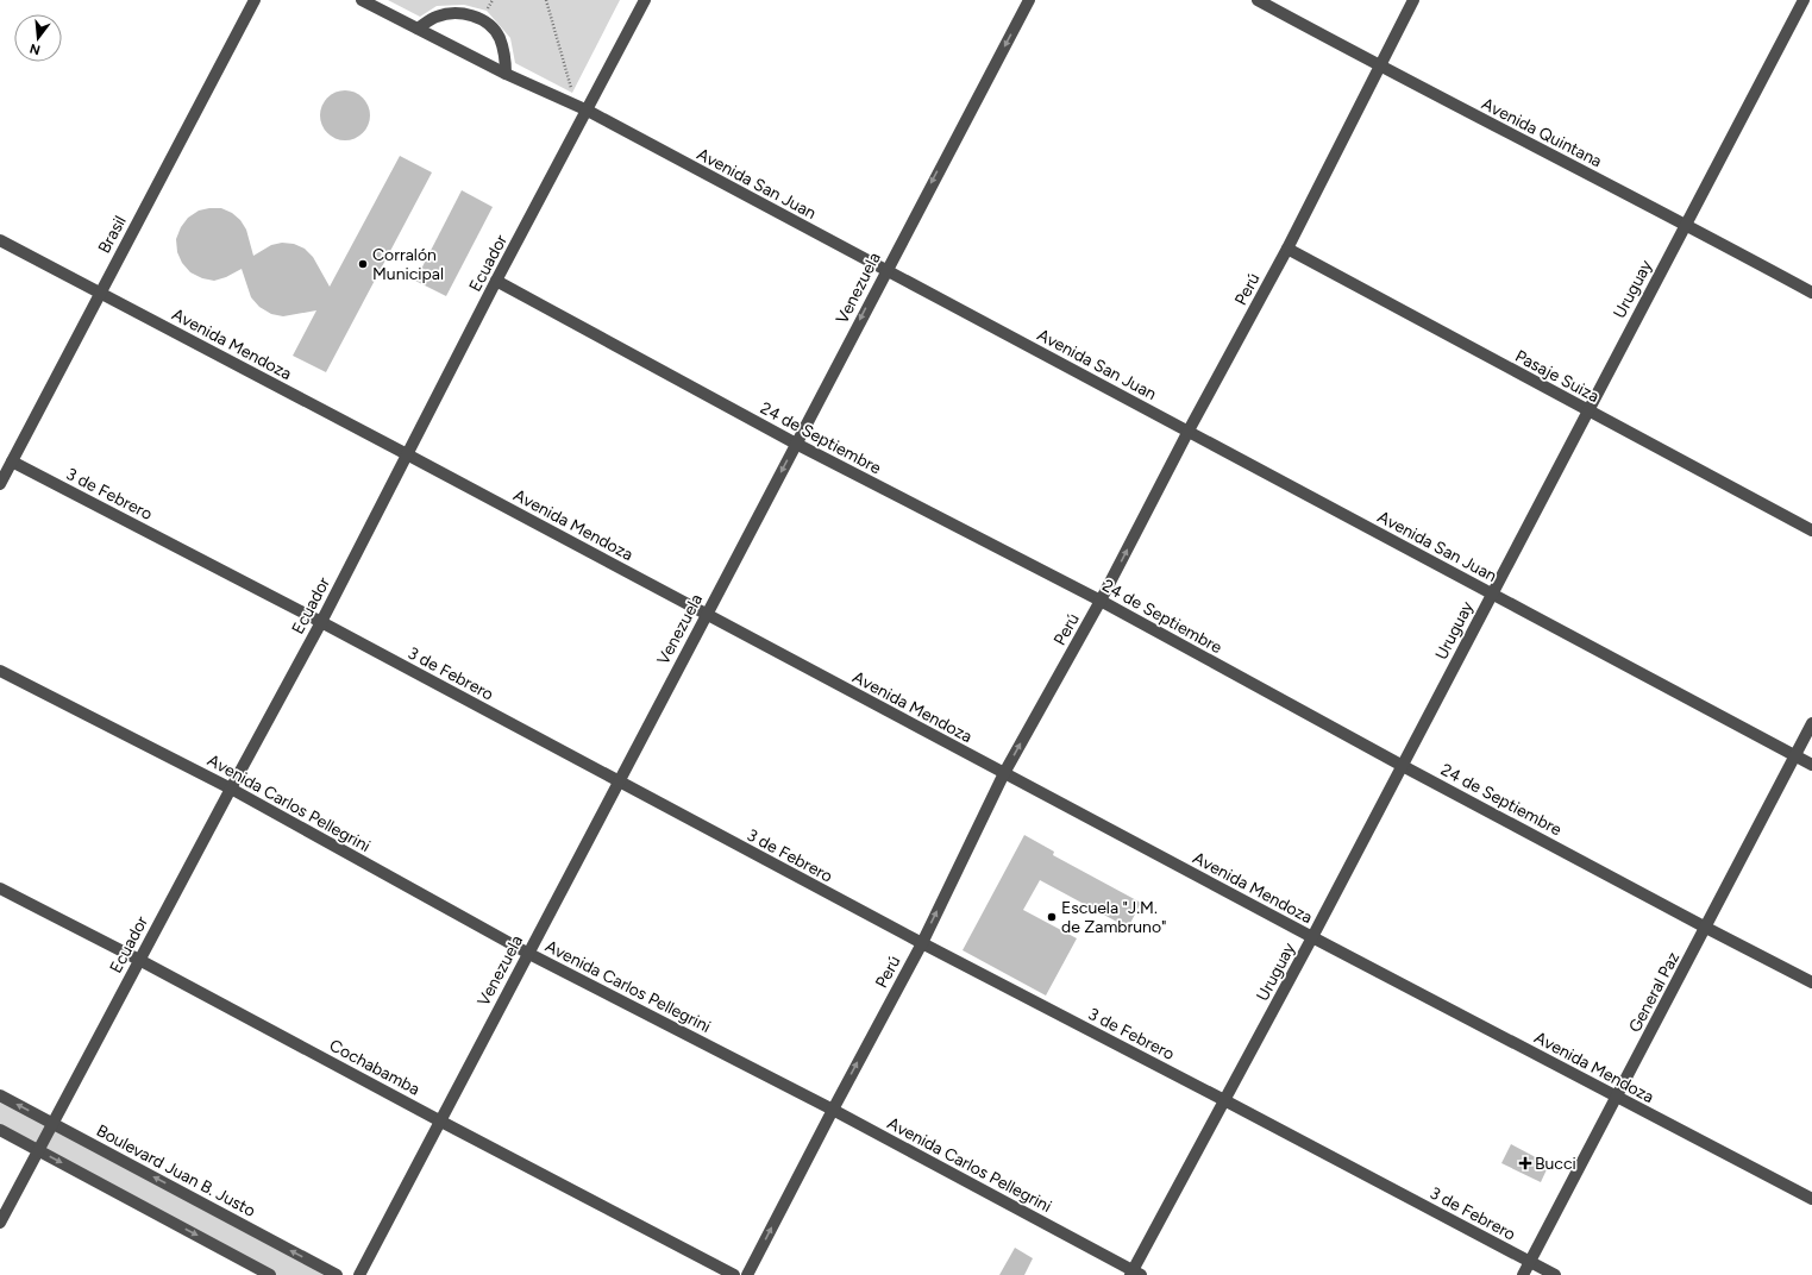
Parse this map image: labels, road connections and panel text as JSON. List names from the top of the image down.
{
  "streets": {
    "street": [
      "Avenida Quintana",
      "Avenida San Juan",
      "Brasil",
      "Ecuador",
      "Venezuela",
      "Perú",
      "Uruguay",
      "Avenida Mendoza",
      "Pasaje Suiza",
      "24 de Septiembre",
      "3 de Febrero",
      "Avenida Carlos Pellegrini",
      "General Paz",
      "Cochabamba",
      "Boulevard Juan B. Justo"
    ]
  },
  "crossings": [
    ["Avenida Quintana", "Perú"],
    ["Avenida Quintana", "Uruguay"],
    ["Avenida San Juan", "Ecuador"],
    ["Avenida San Juan", "Venezuela"],
    ["Avenida San Juan", "Perú"],
    ["Avenida San Juan", "Uruguay"],
    ["Avenida San Juan", "General Paz"],
    ["Brasil", "Avenida Mendoza"],
    ["Brasil", "3 de Febrero"],
    ["Ecuador", "Avenida Mendoza"],
    ["Ecuador", "24 de Septiembre"],
    ["Ecuador", "3 de Febrero"],
    ["Ecuador", "Avenida Carlos Pellegrini"],
    ["Ecuador", "Cochabamba"],
    ["Ecuador", "Boulevard Juan B. Justo"],
    ["Venezuela", "Avenida Mendoza"],
    ["Venezuela", "24 de Septiembre"],
    ["Venezuela", "3 de Febrero"],
    ["Venezuela", "Avenida Carlos Pellegrini"],
    ["Venezuela", "Cochabamba"],
    ["Perú", "Avenida Mendoza"],
    ["Perú", "Pasaje Suiza"],
    ["Perú", "24 de Septiembre"],
    ["Perú", "3 de Febrero"],
    ["Perú", "Avenida Carlos Pellegrini"],
    ["Uruguay", "Avenida Mendoza"],
    ["Uruguay", "Pasaje Suiza"],
    ["Uruguay", "24 de Septiembre"],
    ["Uruguay", "3 de Febrero"],
    ["Uruguay", "Avenida Carlos Pellegrini"],
    ["Avenida Mendoza", "General Paz"],
    ["24 de Septiembre", "General Paz"],
    ["3 de Febrero", "General Paz"]
  ],
  "one_way": ["Venezuela", "Perú"],
  "places": {
    "other": ["Corralón Municipal", "Escuela \"J.M. de Zambruno\""],
    "health": ["Bucci"]
  },
  "north": "bottom"
}
